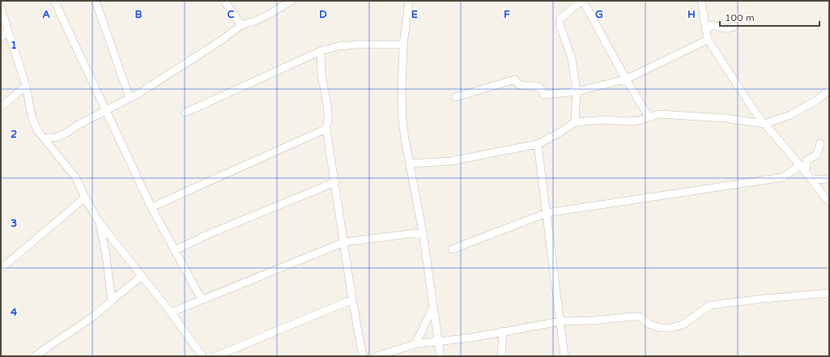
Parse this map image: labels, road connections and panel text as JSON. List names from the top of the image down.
{
  "scale_bar": "100 m",
  "grid": {
    "columns": [
      "A",
      "B",
      "C",
      "D",
      "E",
      "F",
      "G",
      "H"
    ],
    "rows": [
      "1",
      "2",
      "3",
      "4"
    ]
  }
}
